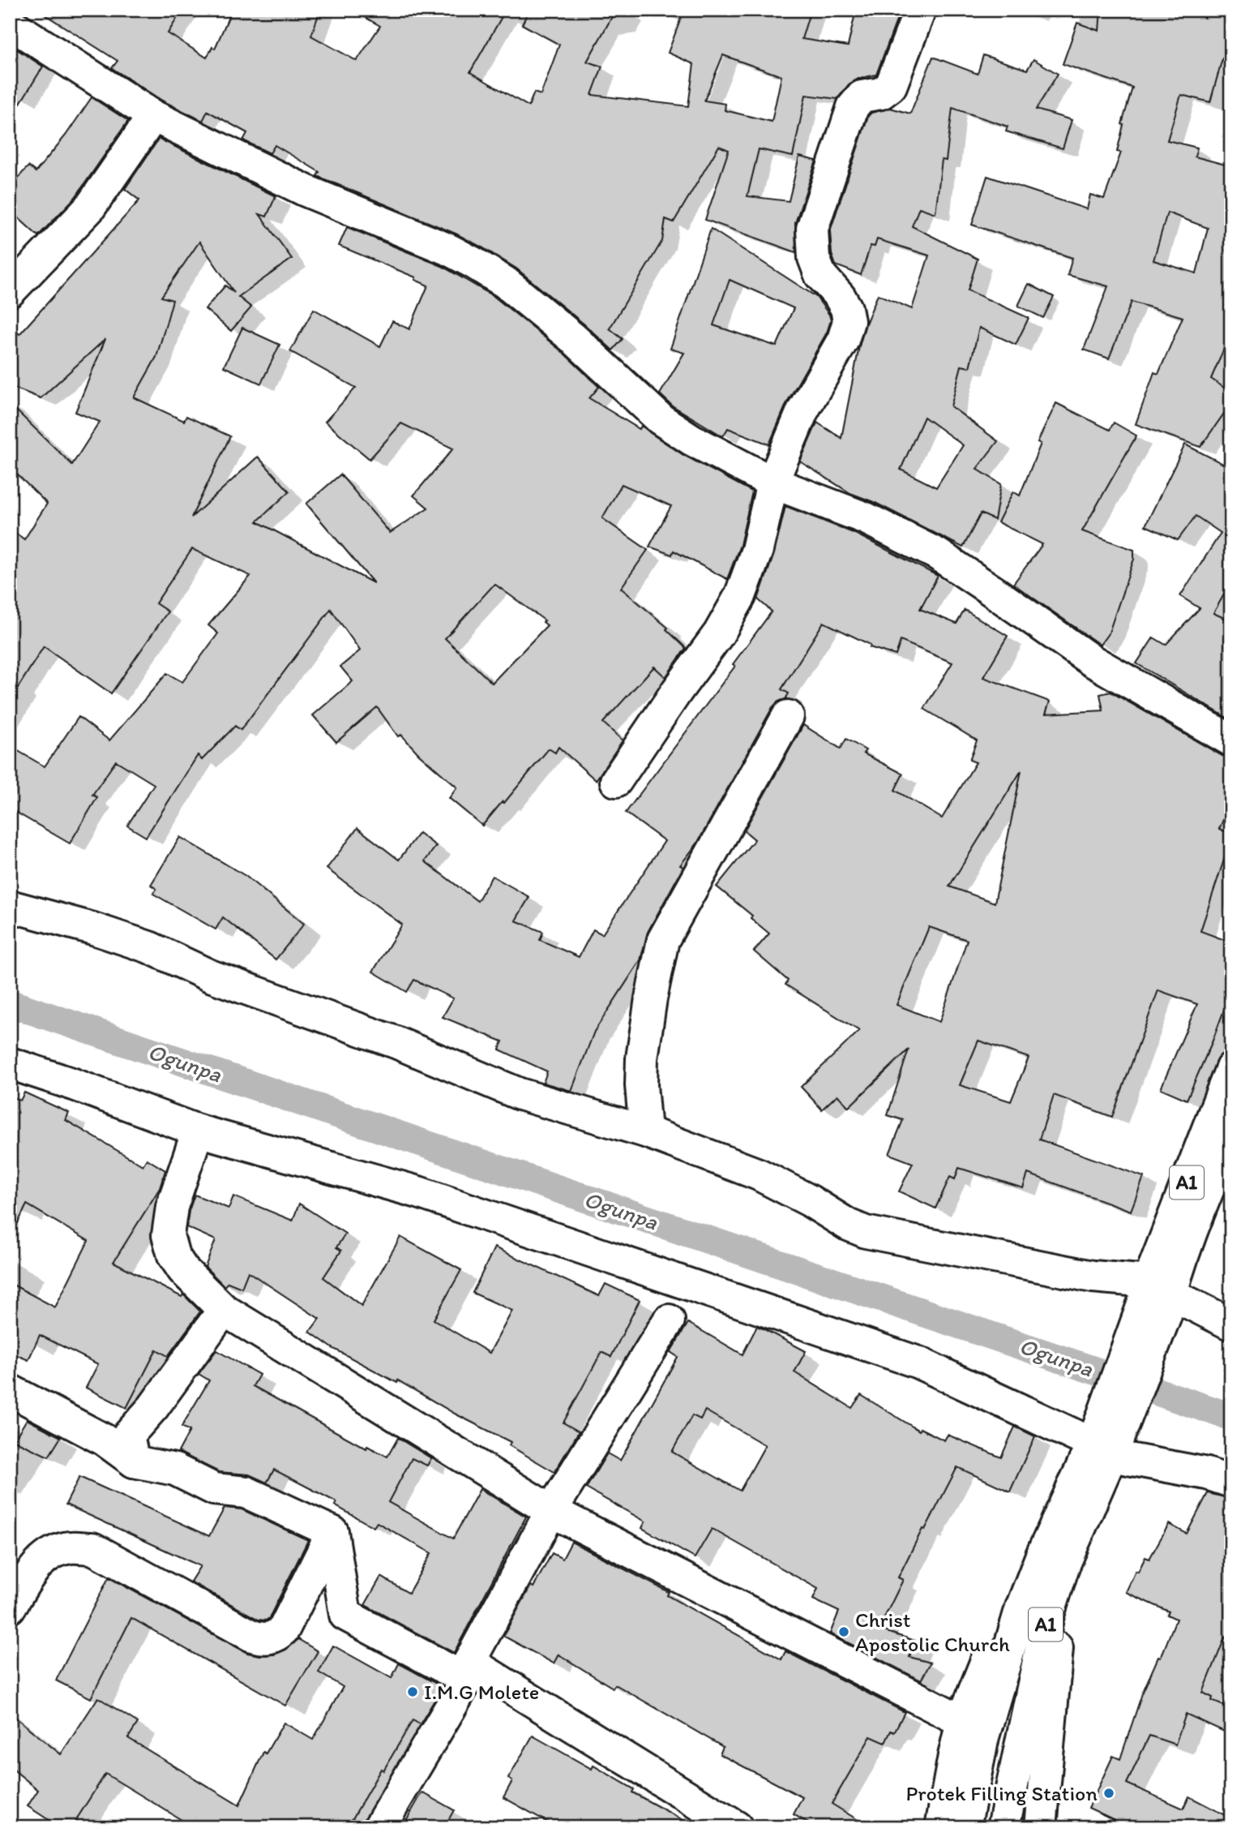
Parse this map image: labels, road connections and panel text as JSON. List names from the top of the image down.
{
  "streets": {
    "main road": ["A1"]
  },
  "water": ["Ogunpa"],
  "places": ["Christ Apostolic Church", "I.M.G Molete", "Protek Filling Station"]
}
